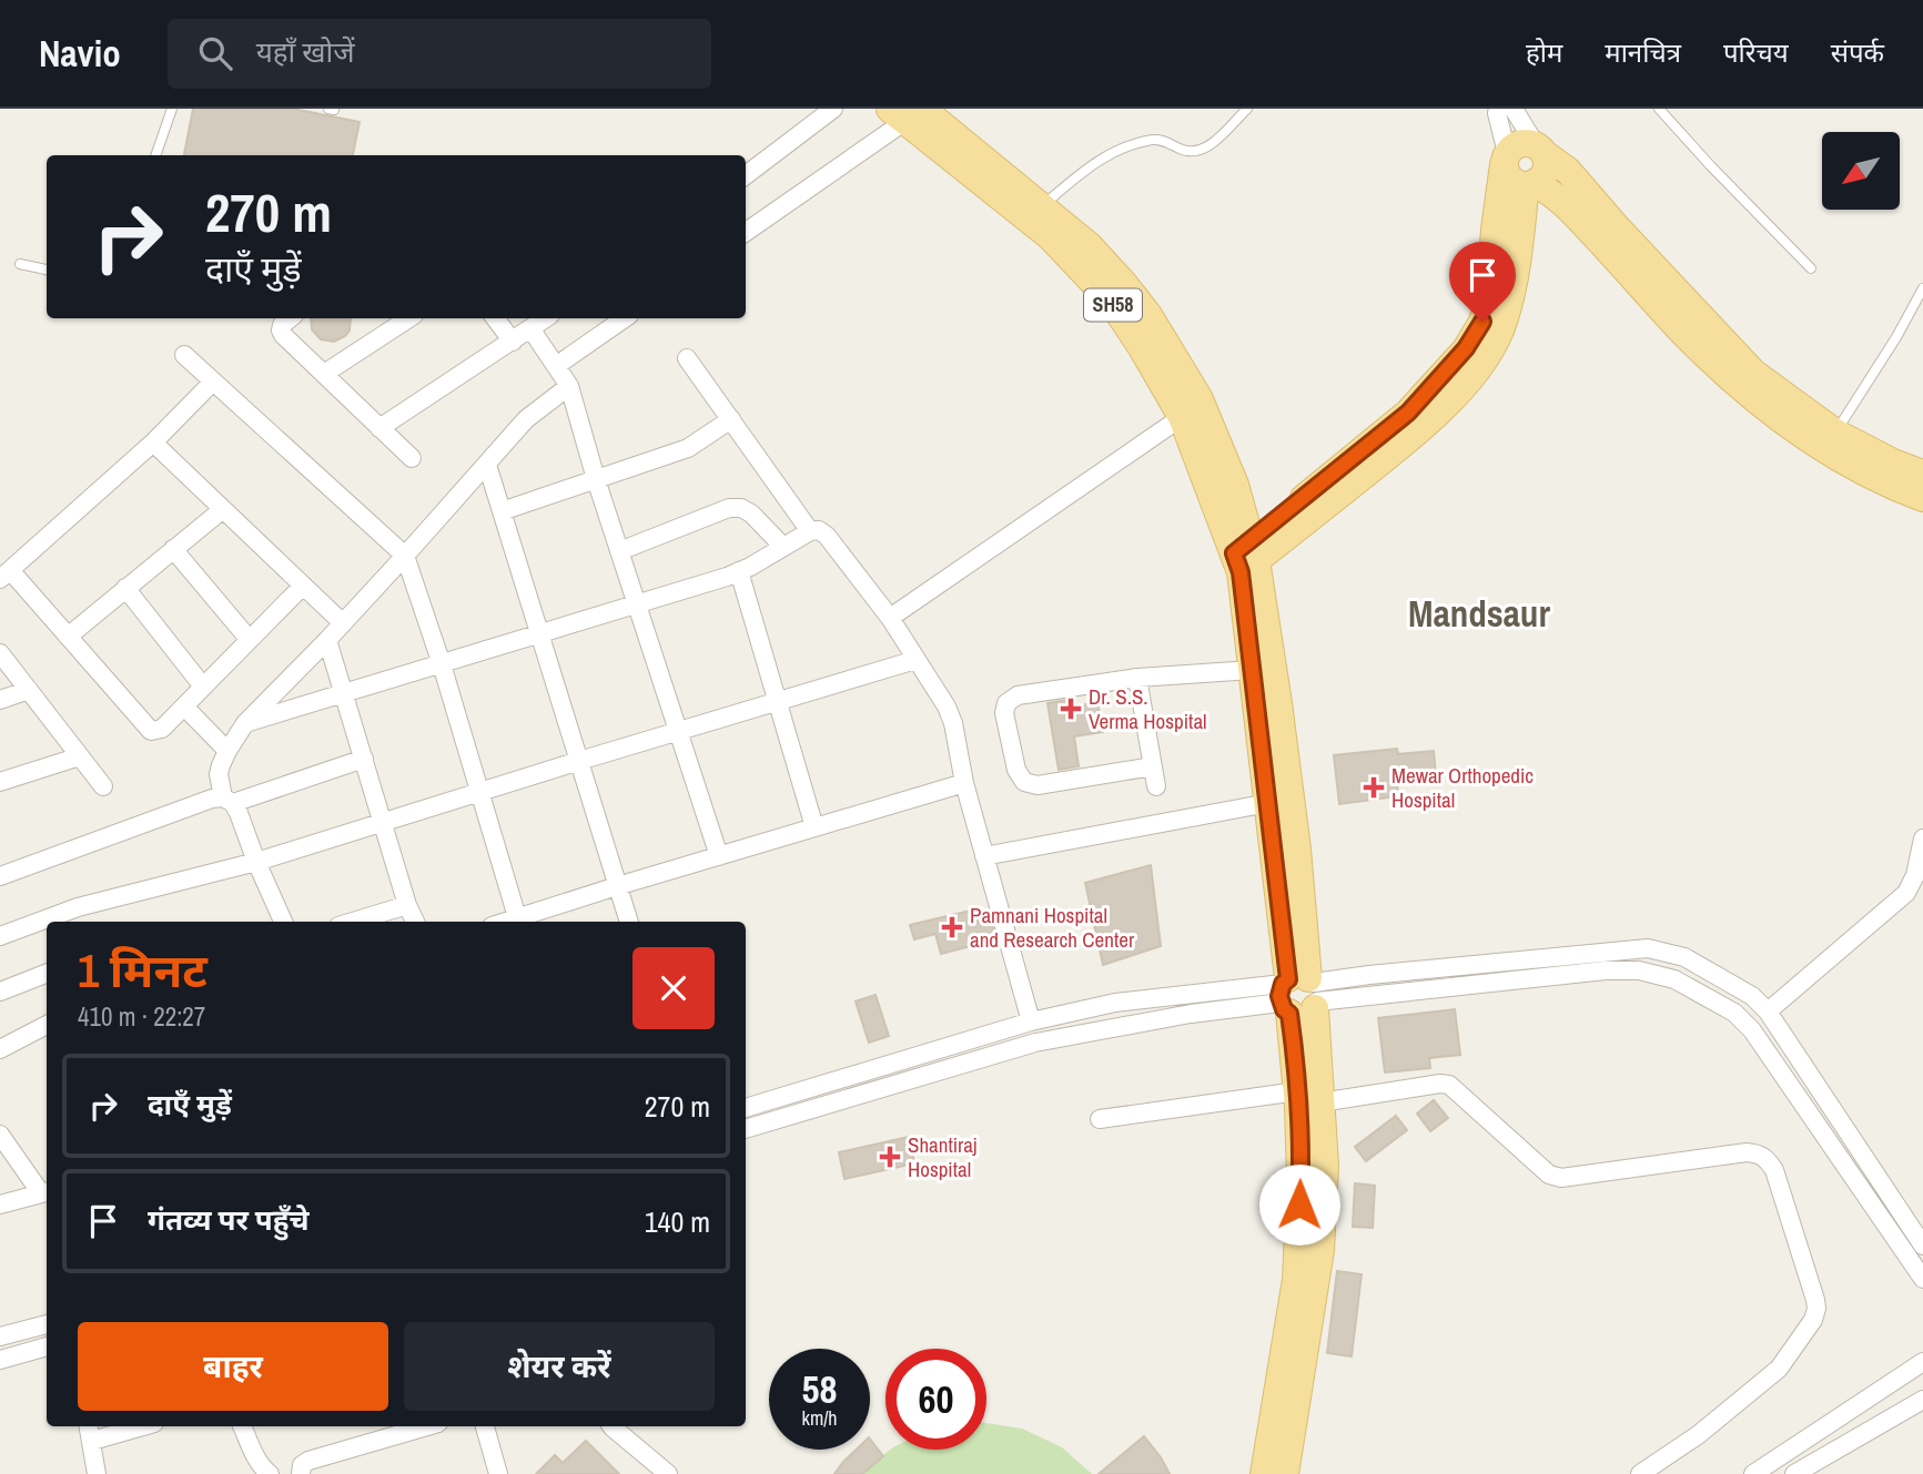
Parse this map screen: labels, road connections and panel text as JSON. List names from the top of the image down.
{
  "streets": {
    "main road": ["SH58"]
  },
  "districts": ["Mandsaur"],
  "places": {
    "health": [
      "Dr. S.S. Verma Hospital",
      "Mewar Orthopedic Hospital",
      "Pamnani Hospital and Research Center",
      "Shantiraj Hospital"
    ]
  },
  "north": "bottom left",
  "page": {
    "header": "Navio",
    "search": "यहाँ खोजें",
    "nav": [
      "होम",
      "मानचित्र",
      "परिचय",
      "संपर्क"
    ],
    "turn": ["270 m", "दाएँ मुड़ें"],
    "heading": ["1 मिनट", "410 m · 22:27"],
    "list": [
      {
        "name": "दाएँ मुड़ें",
        "value": "270 m"
      },
      {
        "name": "गंतव्य पर पहुँचे",
        "value": "140 m"
      }
    ],
    "buttons": ["बाहर", "शेयर करें"],
    "speed": "58 km/h",
    "limit": "60"
  }
}
